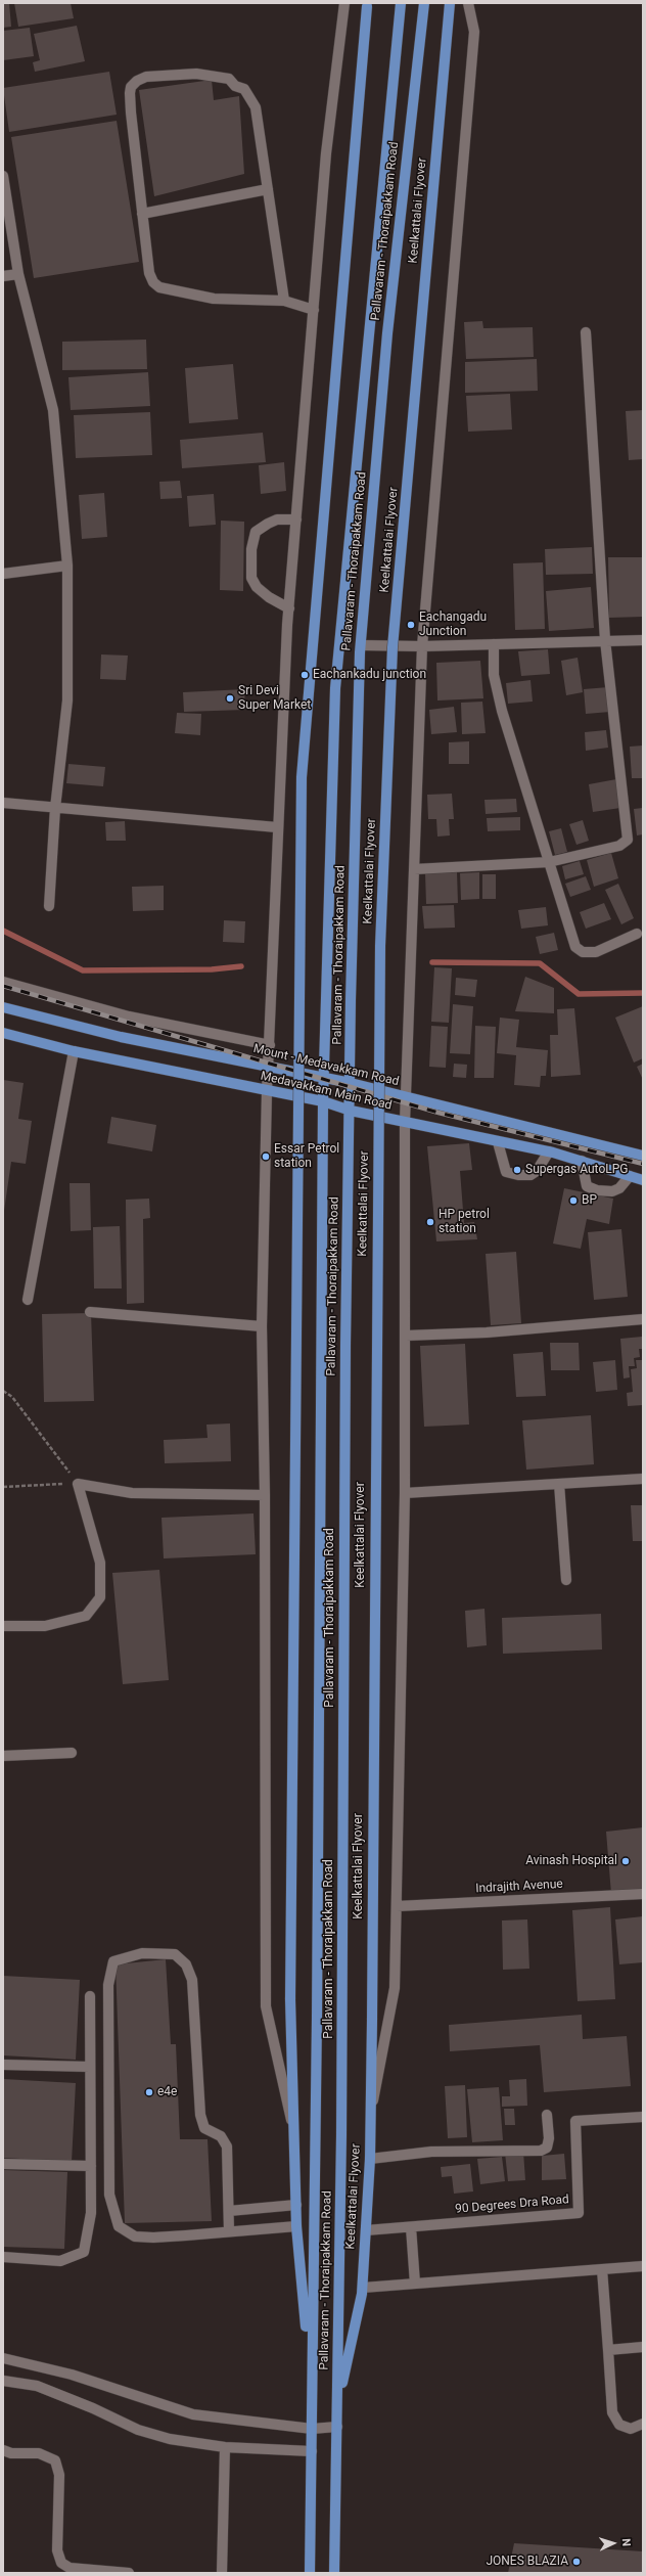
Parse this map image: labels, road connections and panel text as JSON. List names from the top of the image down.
{
  "streets": {
    "main road": [
      "Keelkattalai Flyover",
      "Pallavaram - Thoraipakkam Road",
      "Mount - Medavakkam Road",
      "Medavakkam Main Road"
    ],
    "street": ["Indrajith Avenue", "90 Degrees Dra Road"]
  },
  "crossings": [
    ["Keelkattalai Flyover", "Pallavaram - Thoraipakkam Road"],
    ["Keelkattalai Flyover", "90 Degrees Dra Road"],
    ["Pallavaram - Thoraipakkam Road", "Mount - Medavakkam Road"],
    ["Pallavaram - Thoraipakkam Road", "Medavakkam Main Road"]
  ],
  "places": [
    "Eachangadu Junction",
    "Eachankadu junction",
    "Sri Devi Super Market",
    "Essar Petrol station",
    "Supergas AutoLPG",
    "BP",
    "HP petrol station",
    "Avinash Hospital",
    "e4e",
    "JONES BLAZIA"
  ],
  "north": "right"
}
